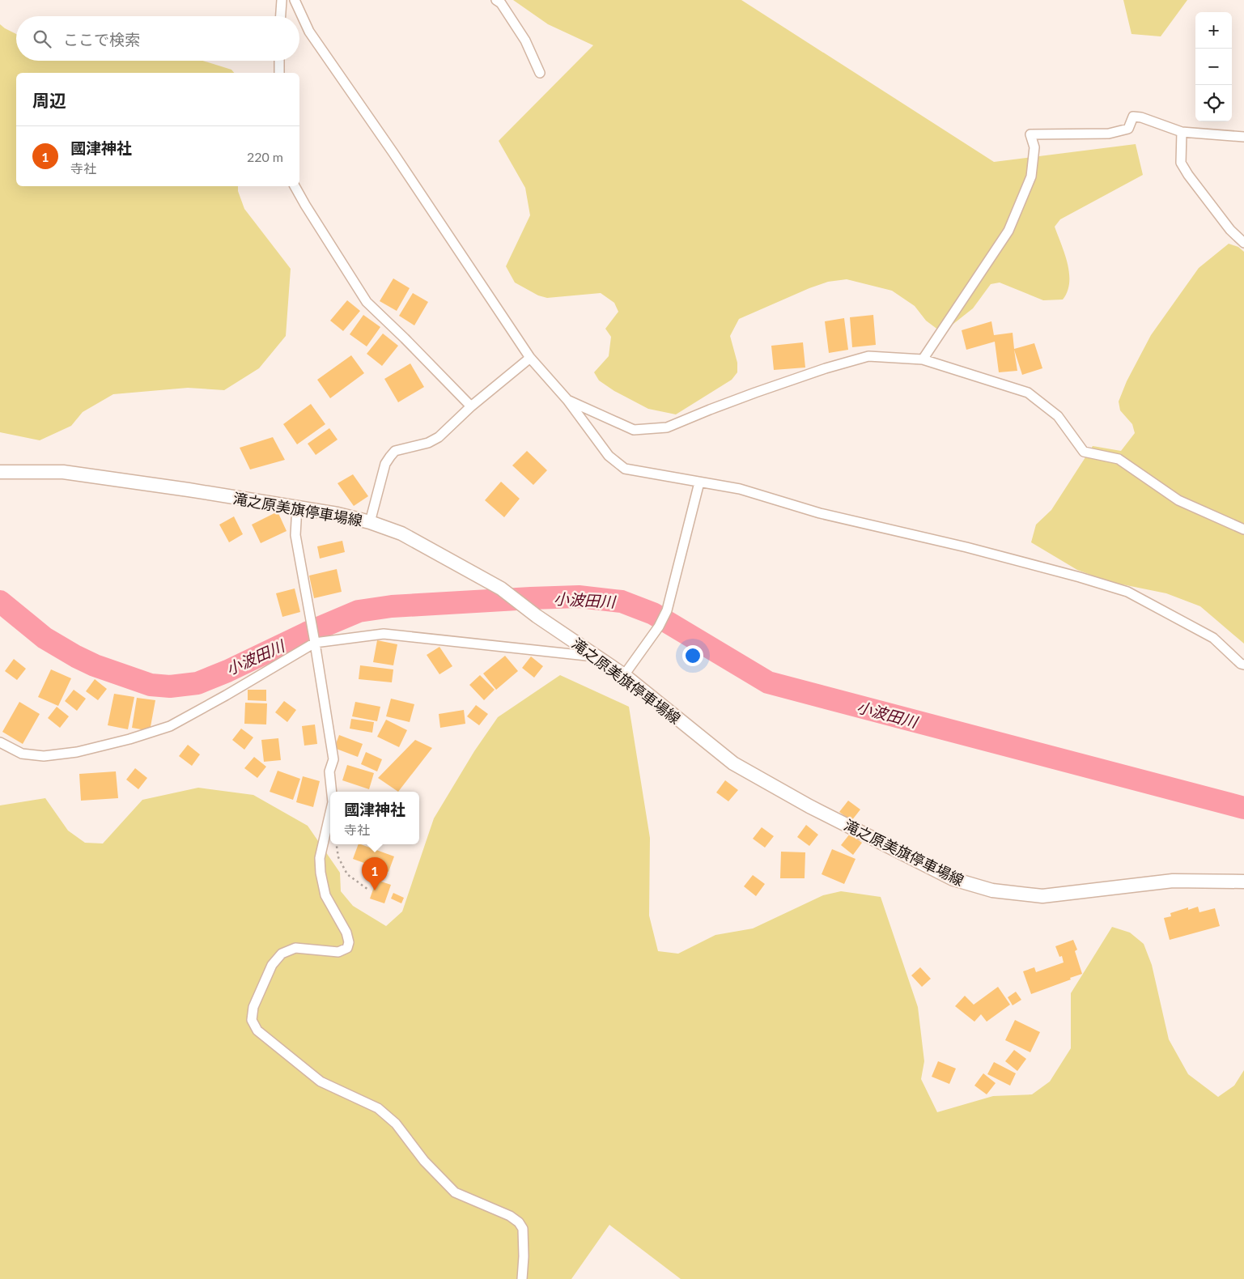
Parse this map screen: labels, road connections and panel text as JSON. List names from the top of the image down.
{
  "streets": {
    "main road": ["滝之原美旗停車場線"]
  },
  "water": ["小波田川"],
  "page": {
    "map_buttons": ["+", "−"],
    "search": "ここで検索",
    "heading": "周辺",
    "list": [
      {
        "mark": "1",
        "name": "國津神社",
        "note": "寺社",
        "value": "220 m"
      }
    ],
    "popup": ["國津神社", "寺社"],
    "pins": "1"
  }
}
